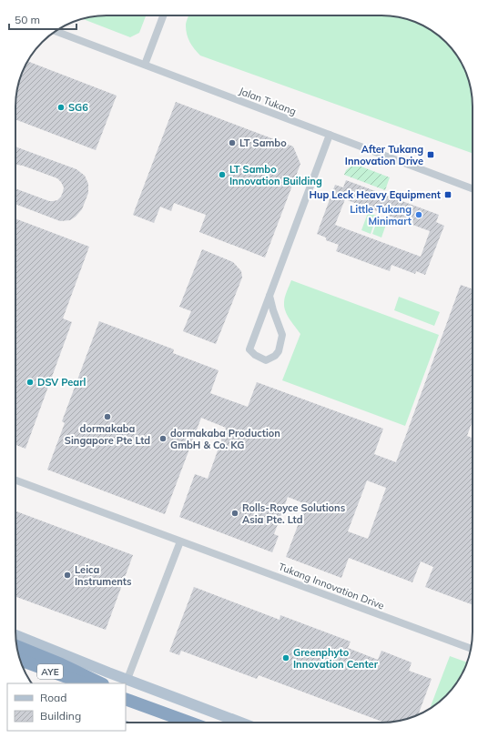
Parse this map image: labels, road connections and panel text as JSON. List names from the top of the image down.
{
  "streets": {
    "highway": ["AYE"],
    "street": ["Jalan Tukang", "Tukang Innovation Drive"]
  },
  "places": {
    "other": [
      "SG6",
      "LT Sambo",
      "LT Sambo Innovation Building",
      "Little Tukang Minimart",
      "DSV Pearl",
      "dormakaba Singapore Pte Ltd",
      "dormakaba Production GmbH & Co. KG",
      "Rolls-Royce Solutions Asia Pte. Ltd",
      "Leica Instruments",
      "Greenphyto Innovation Center"
    ],
    "transit": ["After Tukang Innovation Drive", "Hup Leck Heavy Equipment"]
  },
  "legend": ["Road", "Building"],
  "scale_bar": "50 m"
}
